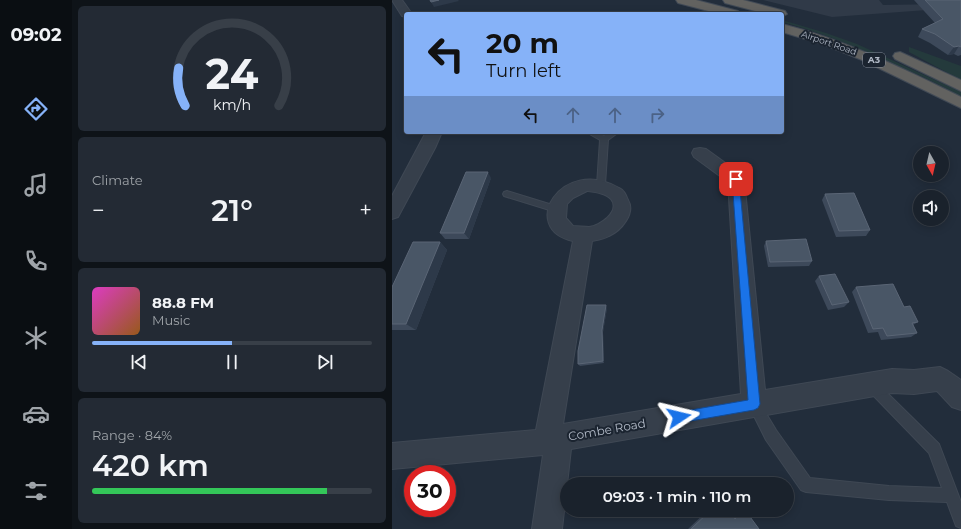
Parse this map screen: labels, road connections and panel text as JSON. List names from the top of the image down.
{
  "streets": {
    "highway": ["Airport Road", "A3"],
    "street": ["Combe Road"]
  },
  "north": "bottom",
  "page": {
    "tabs": "09:02",
    "turn": ["20 m", "Turn left"],
    "tile": [
      "Climate",
      ["Range · 84%", "420 km"]
    ],
    "heat": ["−", "21°", "+"],
    "song": ["88.8 FM", "Music"],
    "limit": "30",
    "trip": "09:03 · 1 min · 110 m",
    "gauge": ["24", "km/h"]
  }
}
